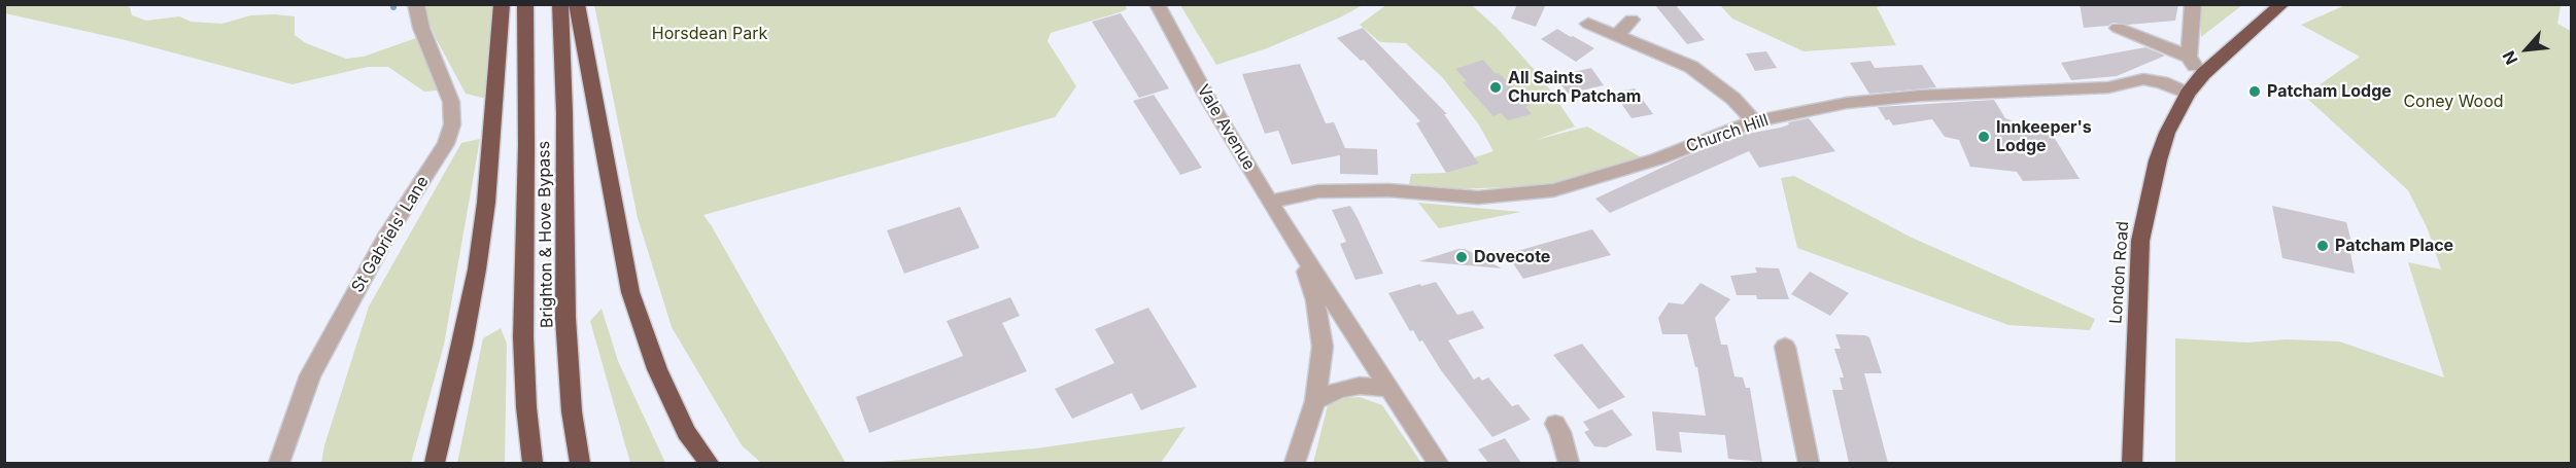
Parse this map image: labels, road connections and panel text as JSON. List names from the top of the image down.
{
  "streets": {
    "highway": ["Brighton & Hove Bypass", "London Road"],
    "street": ["Vale Avenue", "Church Hill", "St Gabriels' Lane"]
  },
  "crossings": [
    ["Vale Avenue", "Church Hill"],
    ["Church Hill", "London Road"]
  ],
  "parks": ["Horsdean Park", "Coney Wood"],
  "places": [
    "All Saints Church Patcham",
    "Patcham Lodge",
    "Innkeeper's Lodge",
    "Patcham Place",
    "Dovecote"
  ],
  "north": "bottom left"
}
